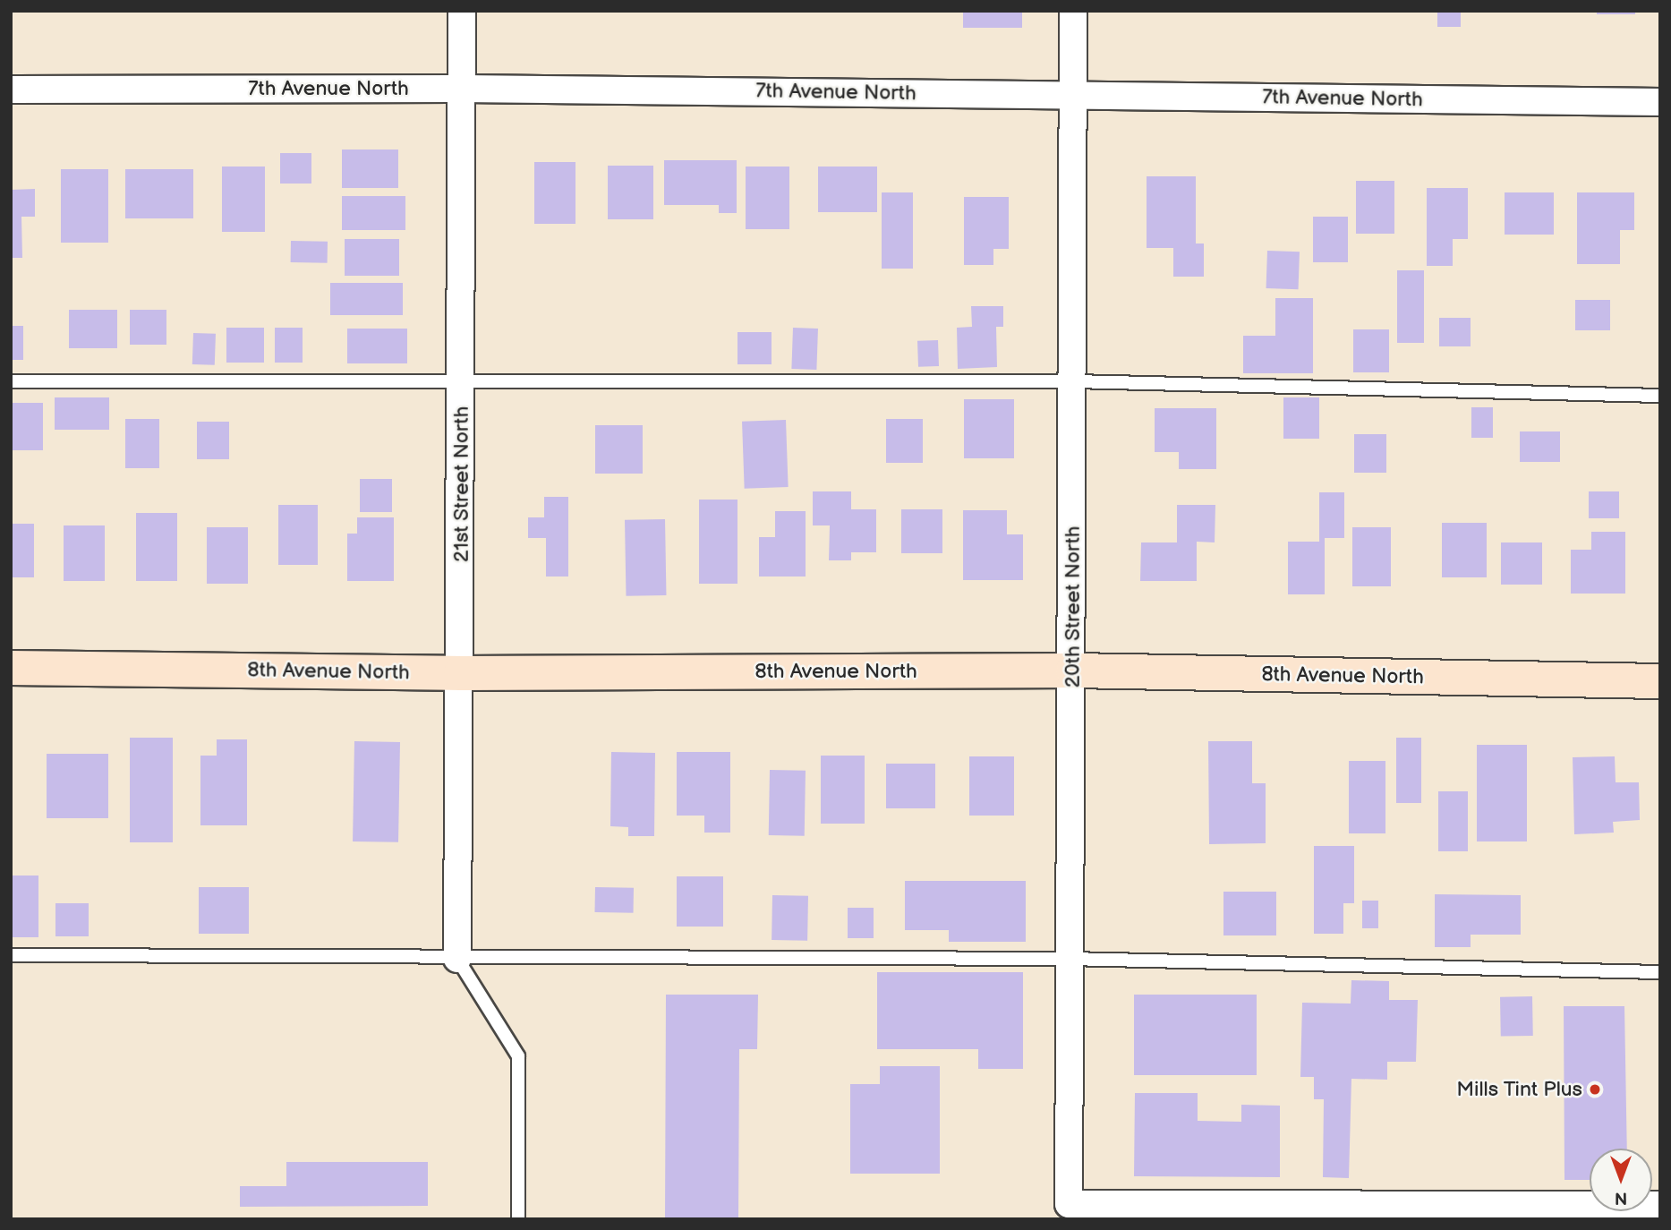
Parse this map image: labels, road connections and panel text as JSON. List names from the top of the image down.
{
  "streets": {
    "street": [
      "7th Avenue North",
      "21st Street North",
      "20th Street North",
      "8th Avenue North"
    ]
  },
  "crossings": [
    ["7th Avenue North", "21st Street North"],
    ["7th Avenue North", "20th Street North"],
    ["21st Street North", "8th Avenue North"],
    ["20th Street North", "8th Avenue North"]
  ],
  "places": ["Mills Tint Plus"],
  "north": "bottom"
}
